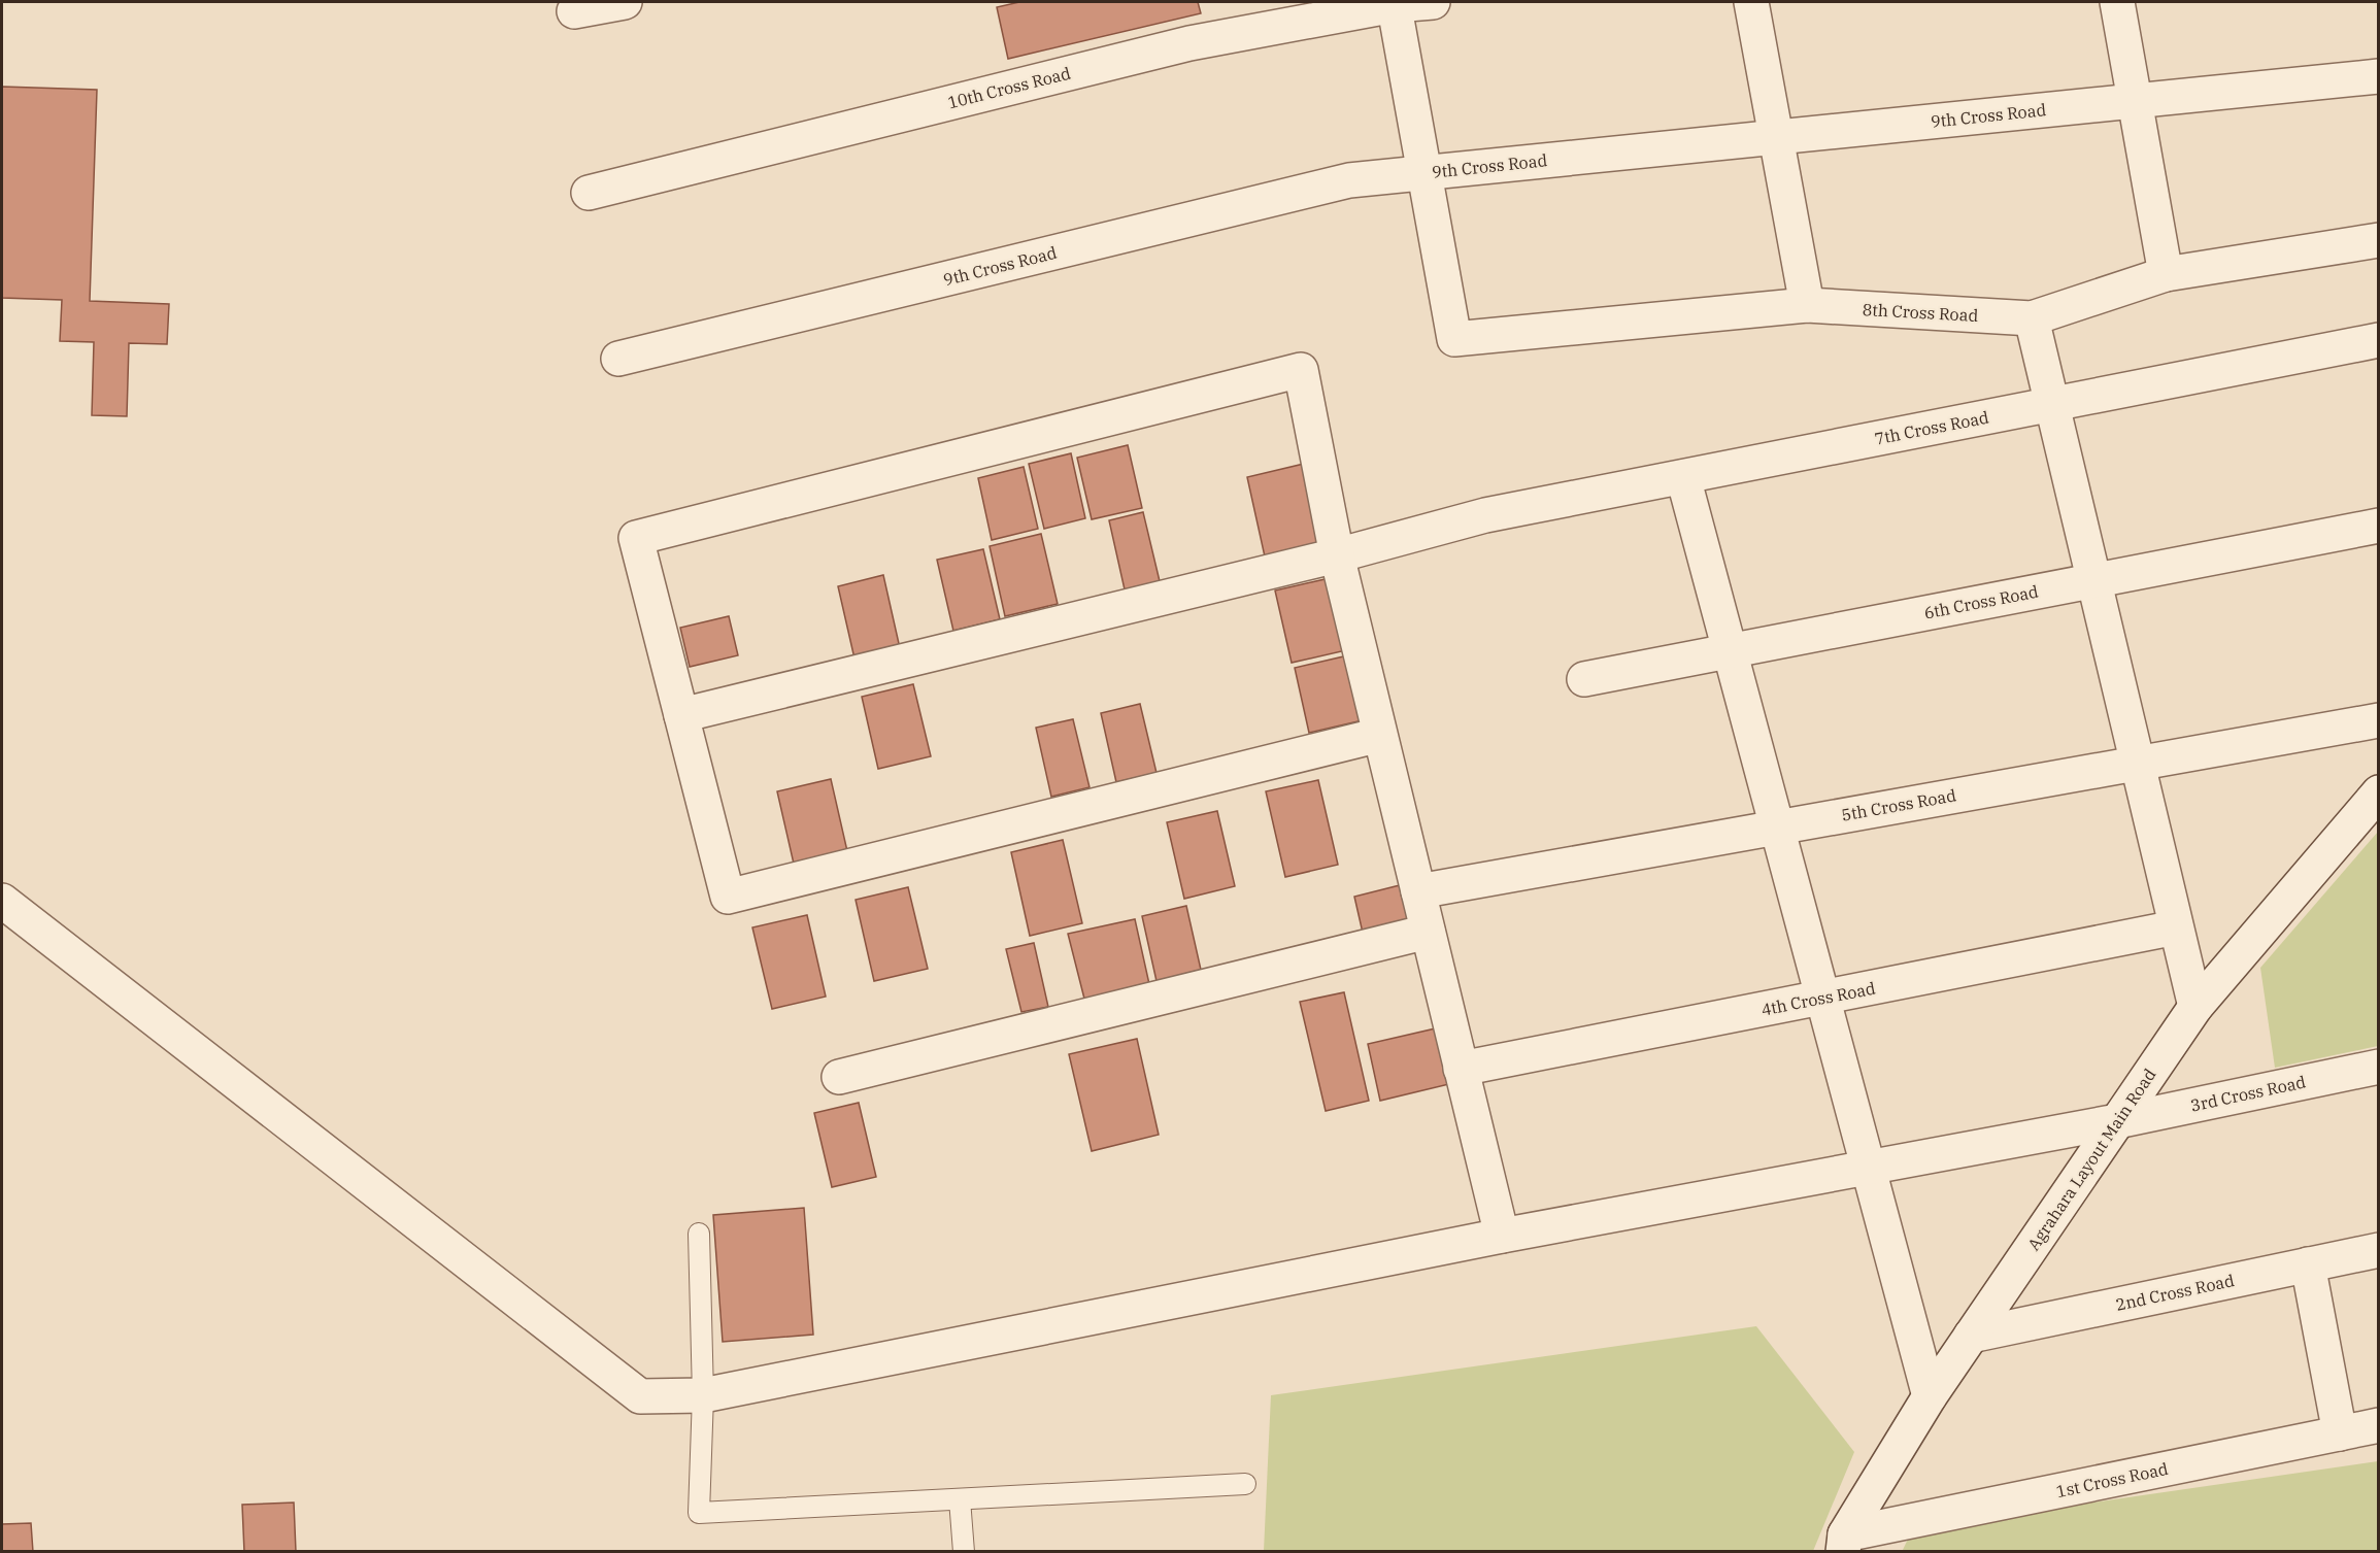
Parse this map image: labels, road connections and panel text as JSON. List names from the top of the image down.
{
  "streets": {
    "street": [
      "10th Cross Road",
      "9th Cross Road",
      "8th Cross Road",
      "7th Cross Road",
      "6th Cross Road",
      "5th Cross Road",
      "4th Cross Road",
      "3rd Cross Road",
      "Agrahara Layout Main Road",
      "2nd Cross Road",
      "1st Cross Road"
    ]
  },
  "crossings": [
    ["9th Cross Road", "8th Cross Road"],
    ["3rd Cross Road", "Agrahara Layout Main Road"],
    ["Agrahara Layout Main Road", "2nd Cross Road"],
    ["Agrahara Layout Main Road", "1st Cross Road"]
  ]
}
